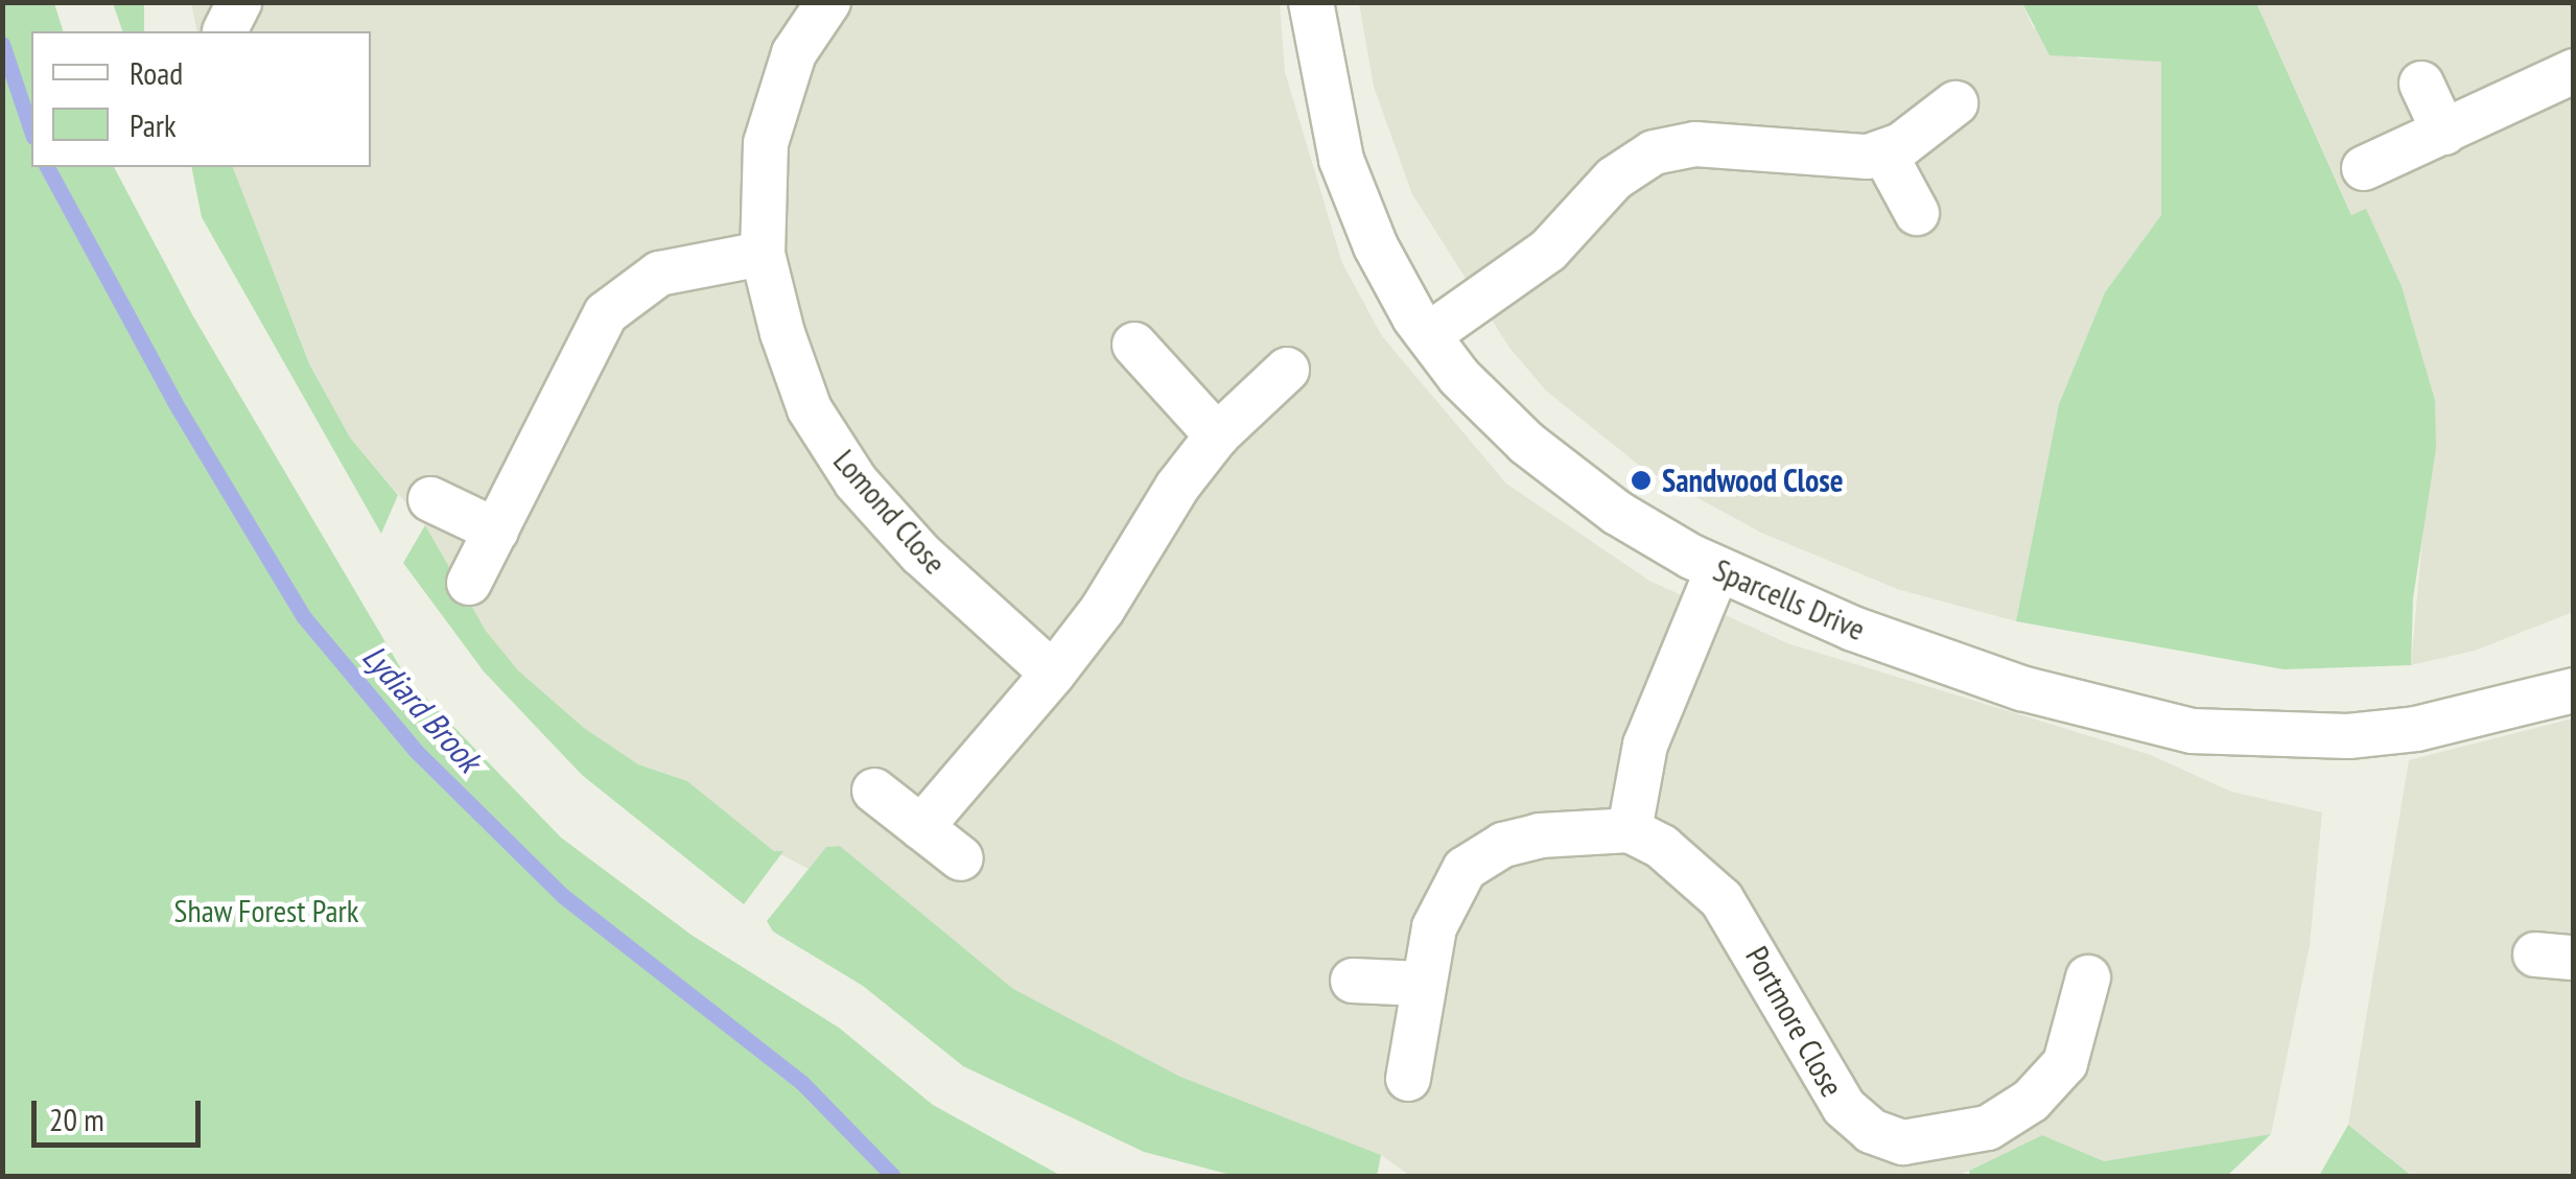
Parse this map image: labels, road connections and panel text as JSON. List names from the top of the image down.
{
  "streets": {
    "street": ["Lomond Close", "Sparcells Drive", "Portmore Close"]
  },
  "water": ["Lydiard Brook"],
  "parks": ["Shaw Forest Park"],
  "places": ["Sandwood Close"],
  "legend": ["Road", "Park"],
  "scale_bar": "20 m"
}
